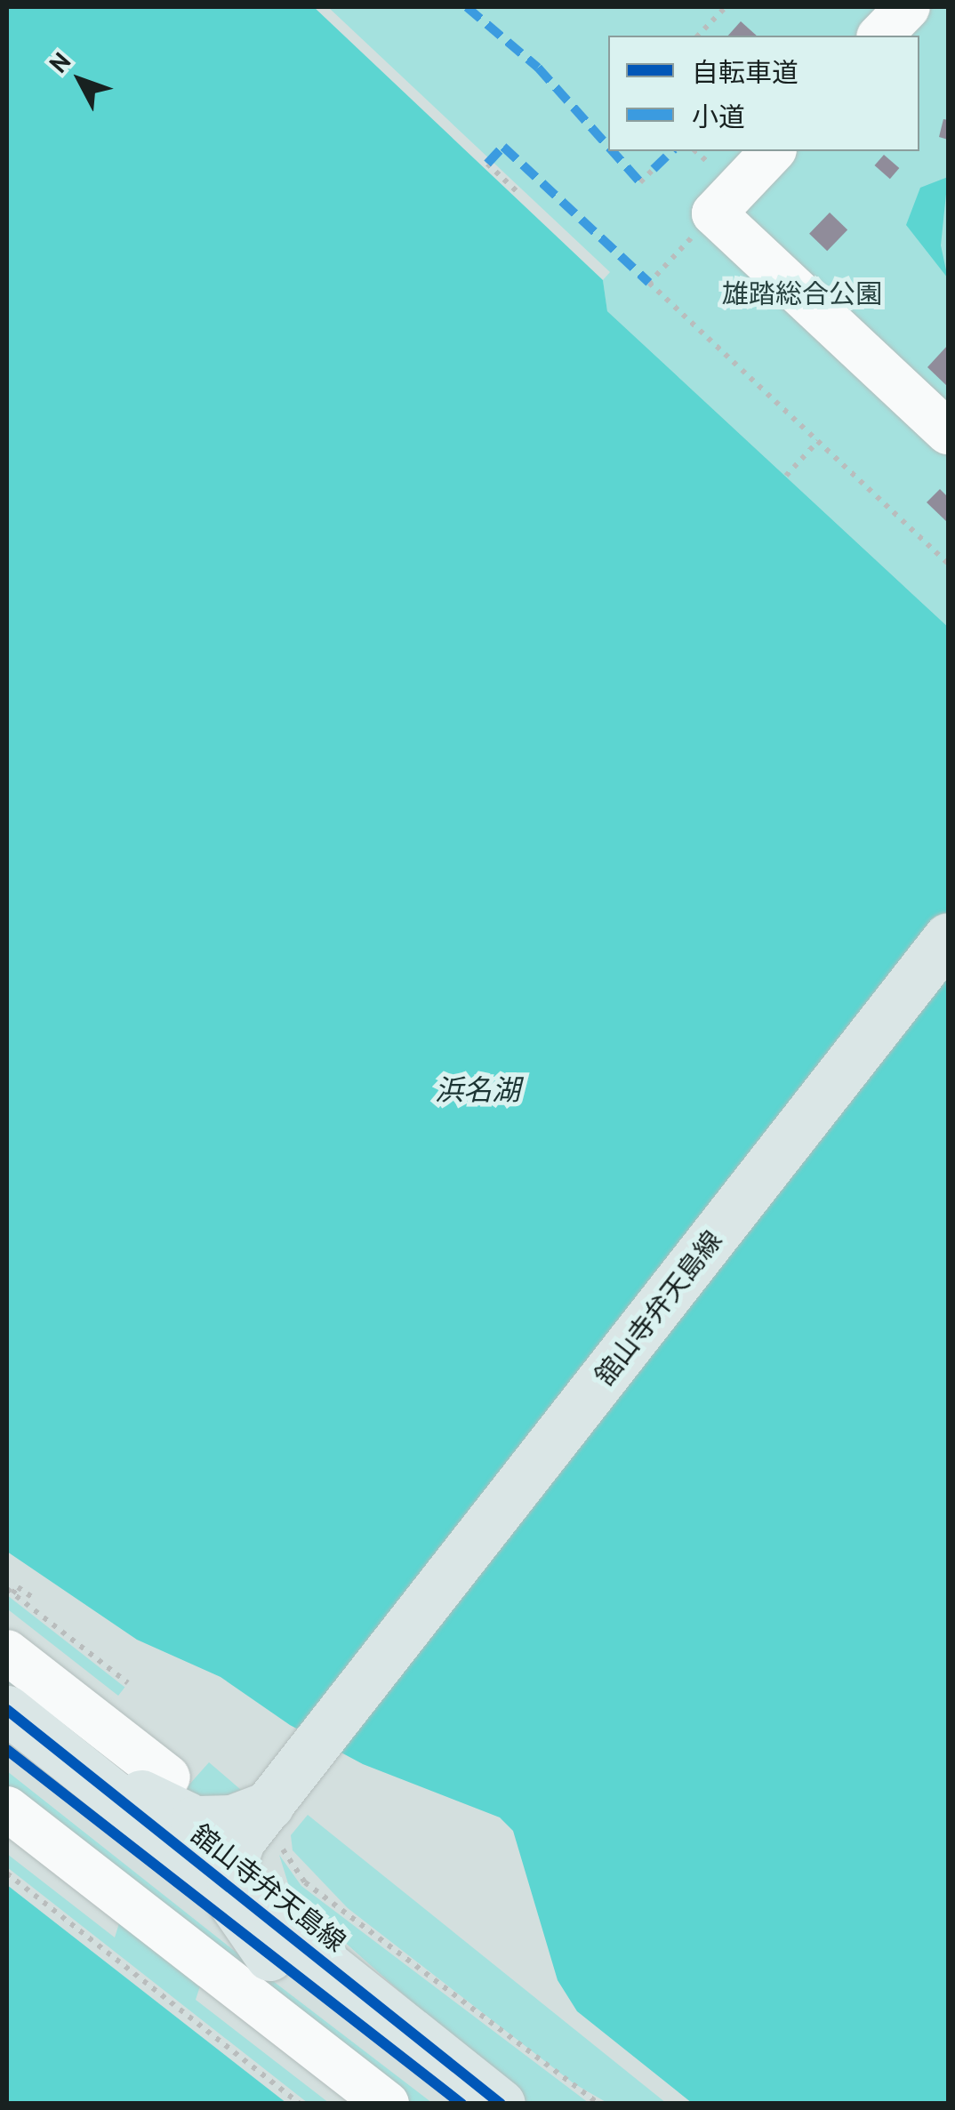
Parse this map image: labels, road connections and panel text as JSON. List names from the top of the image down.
{
  "streets": {
    "main road": ["舘山寺弁天島線"]
  },
  "water": ["浜名湖"],
  "parks": ["雄踏総合公園"],
  "legend": ["自転車道", "小道"],
  "north": "top left"
}
